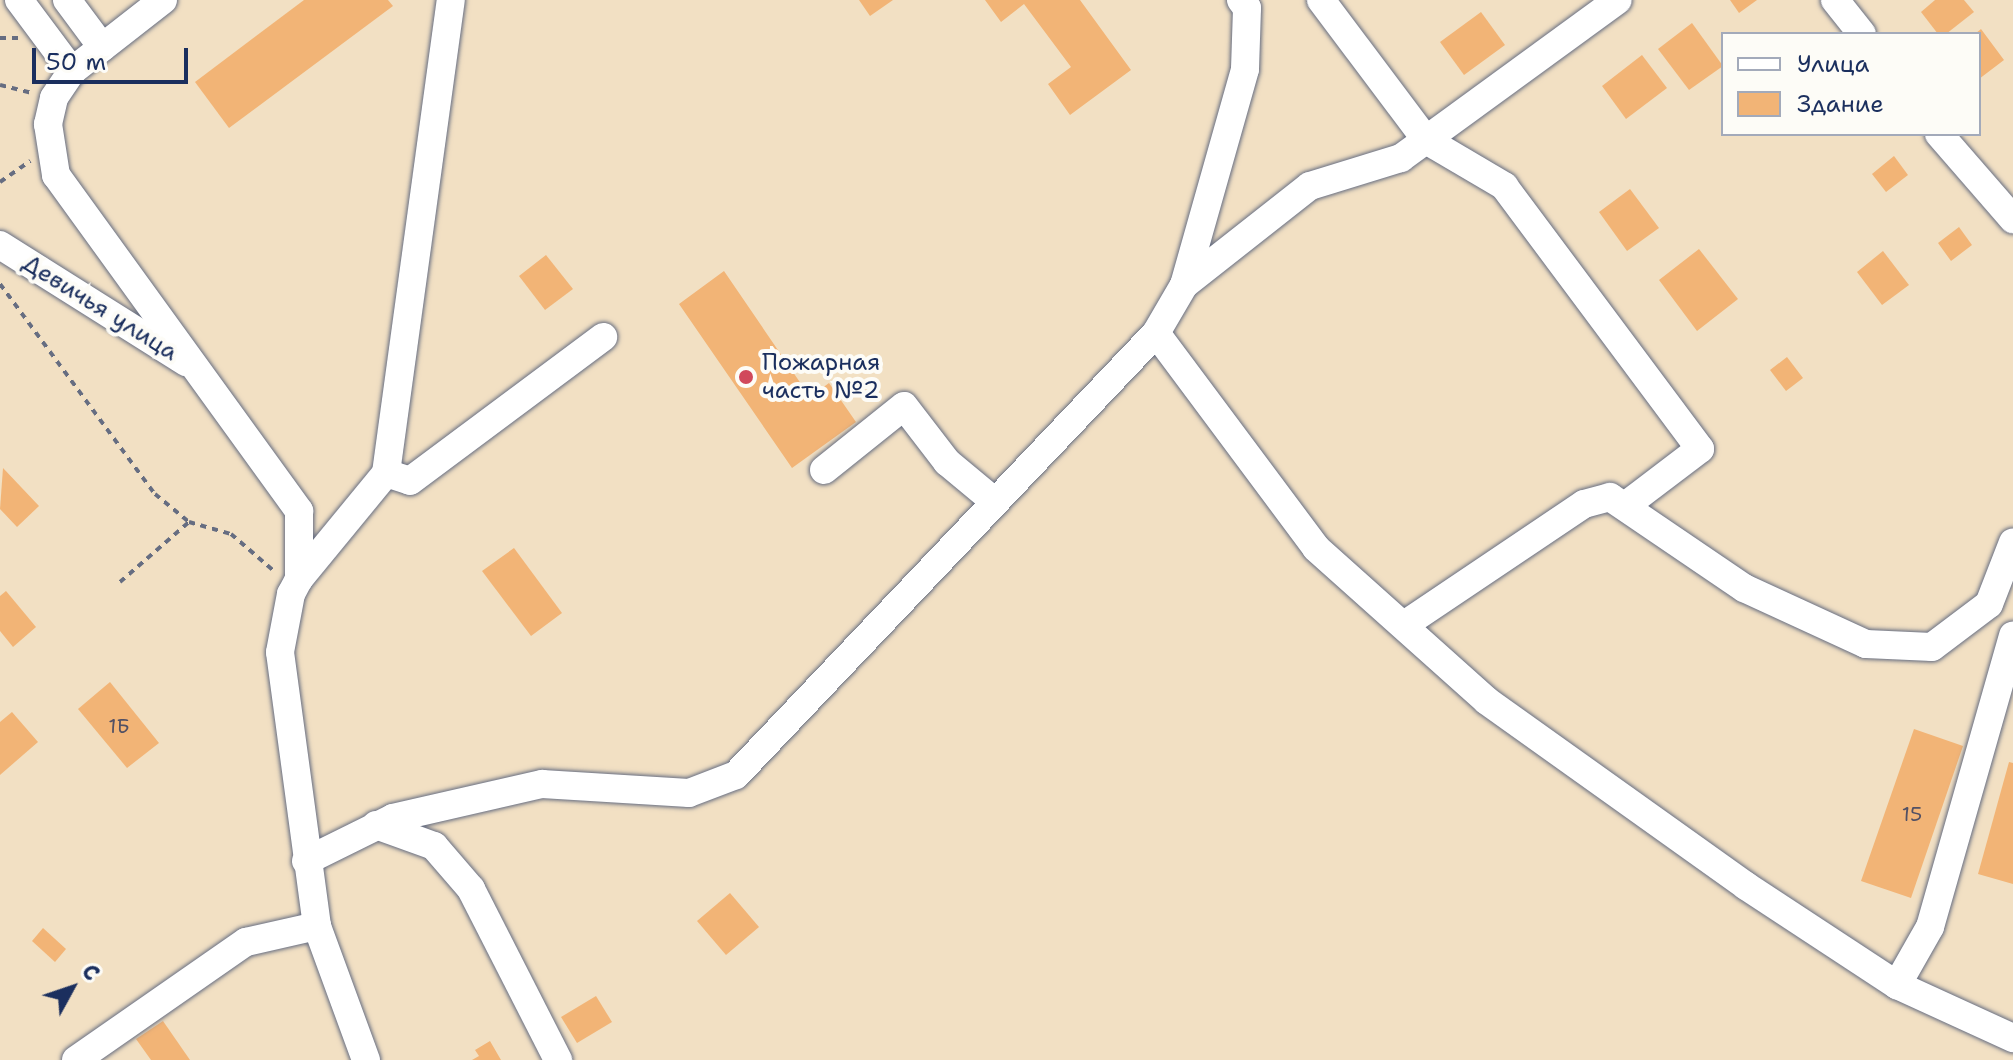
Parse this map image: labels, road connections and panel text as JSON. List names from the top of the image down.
{
  "streets": {
    "street": ["Девичья улица"]
  },
  "places": ["Пожарная часть №2"],
  "house_numbers": ["1Б", "15"],
  "legend": ["Улица", "Здание"],
  "scale_bar": "50 m",
  "north": "top right"
}
